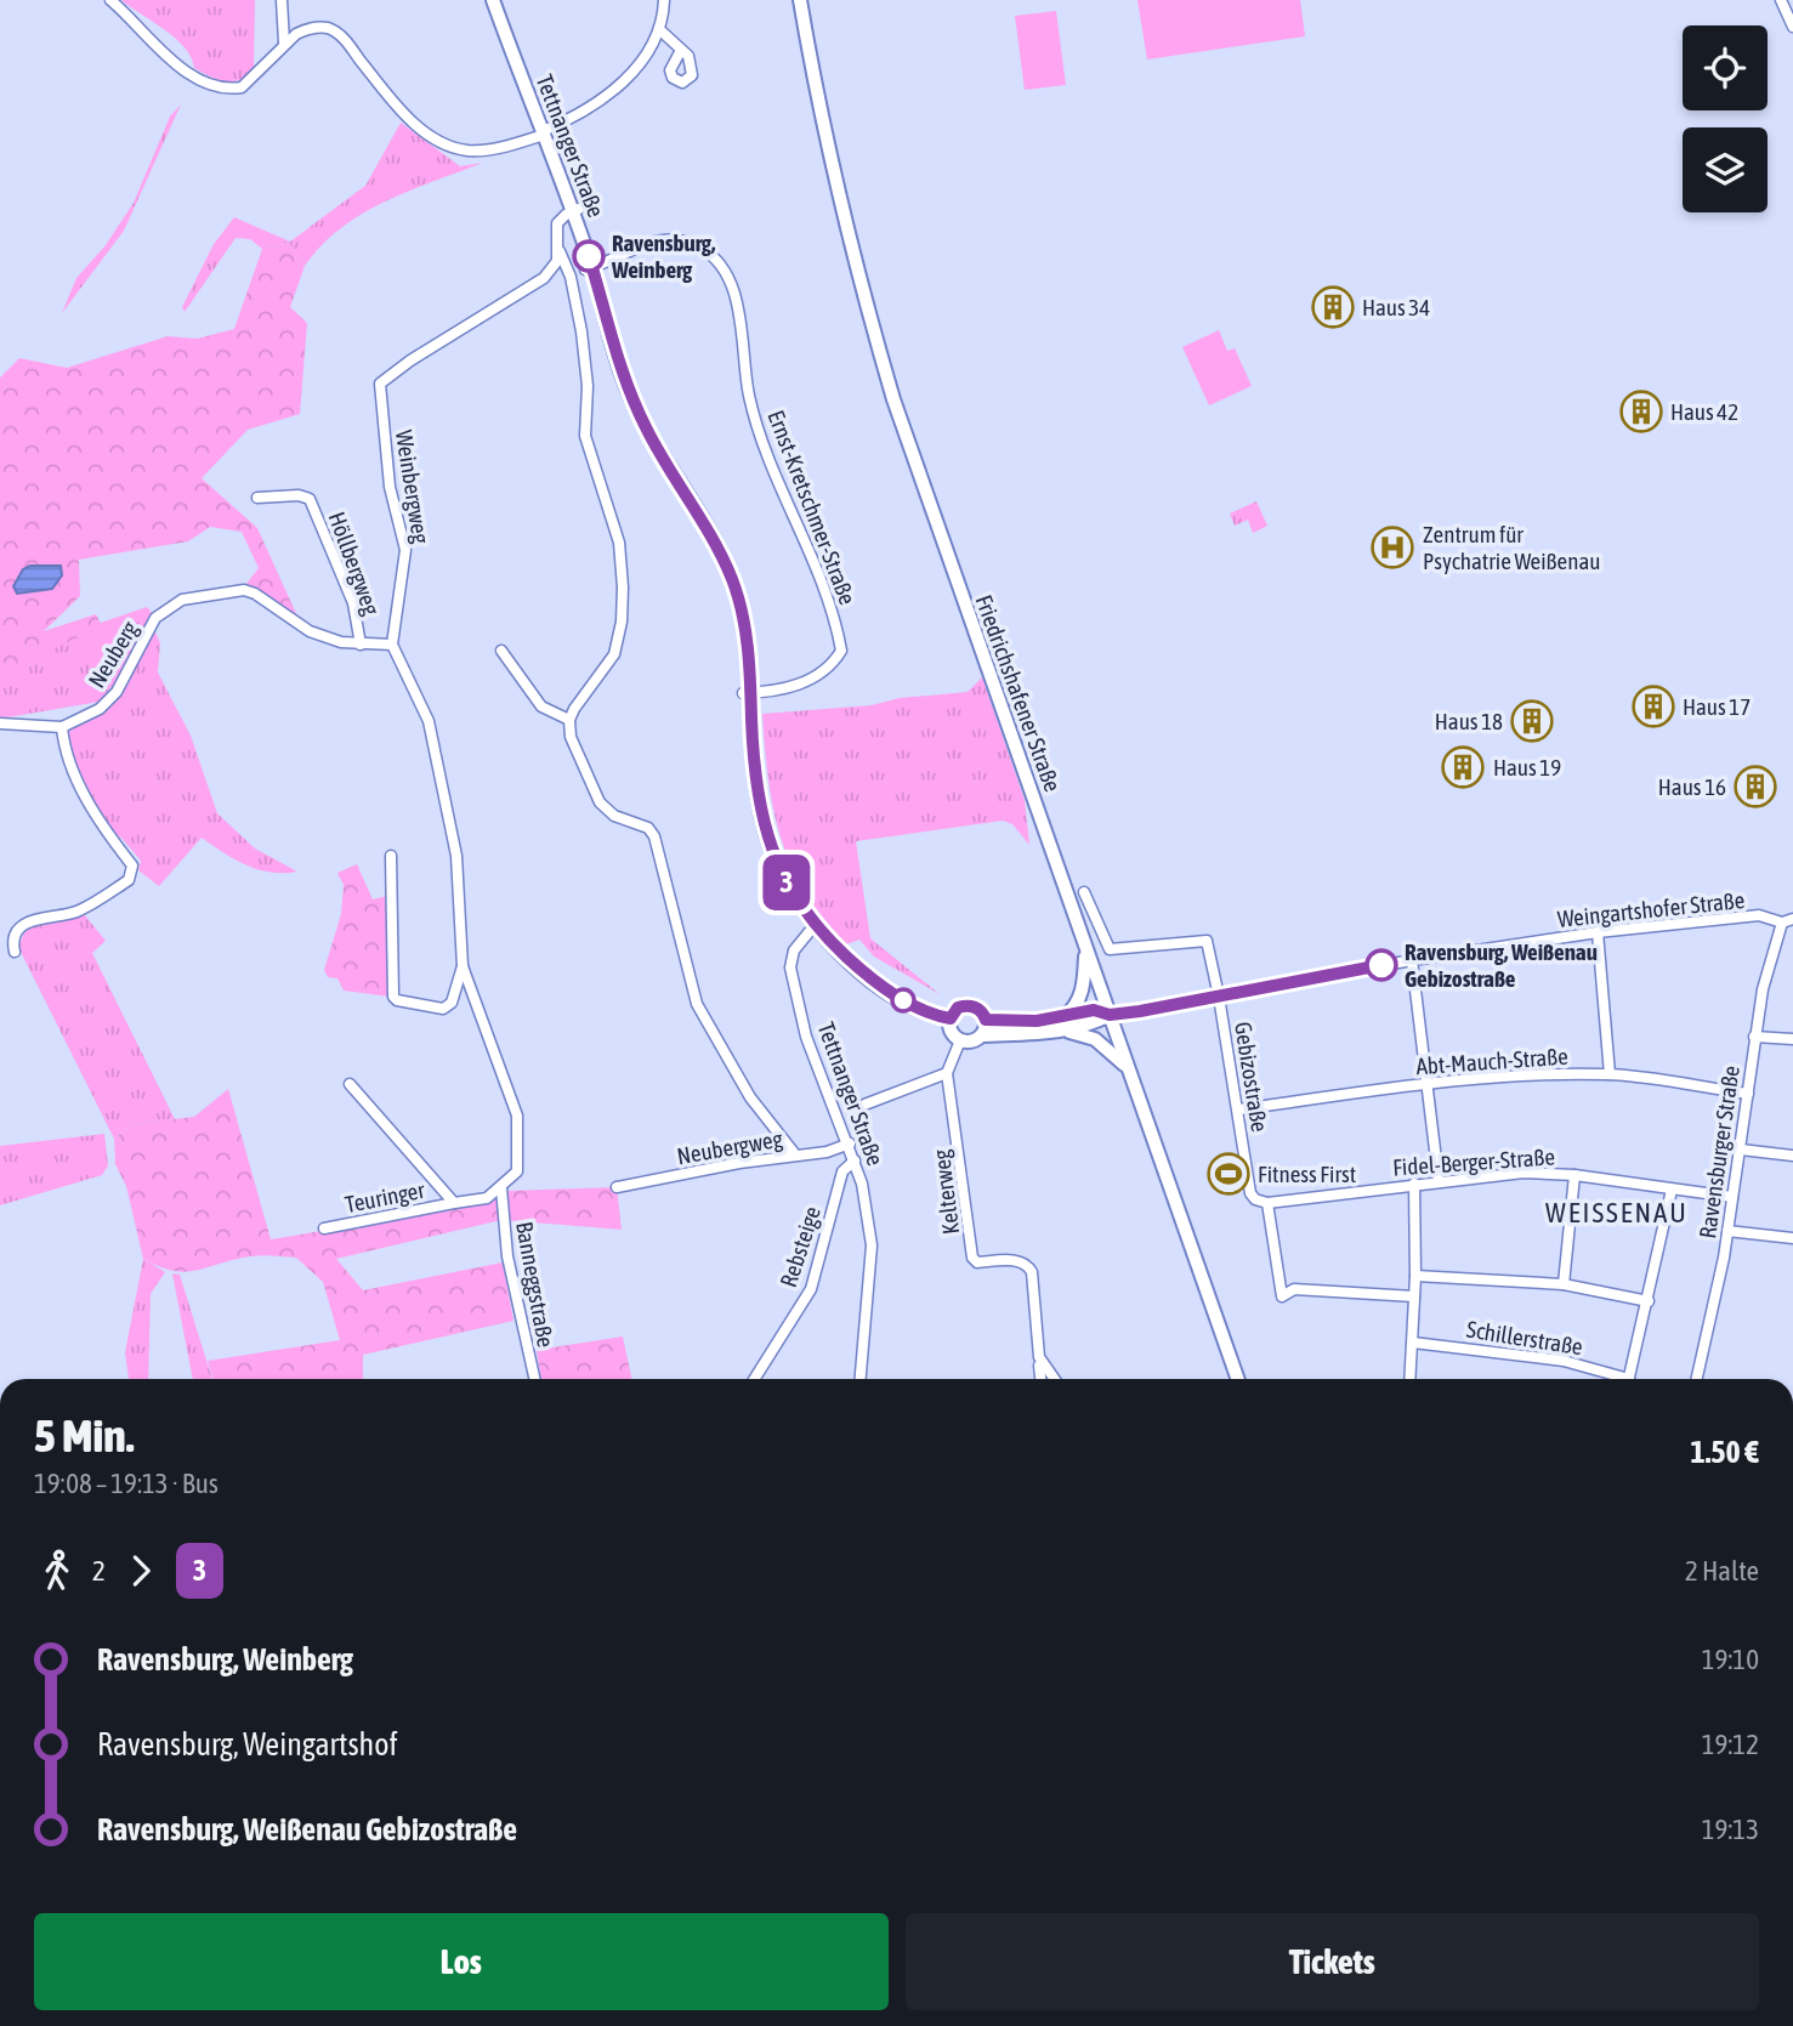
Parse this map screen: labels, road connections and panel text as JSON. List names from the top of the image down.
{
  "streets": {
    "street": [
      "Tettnanger Straße",
      "Weinbergweg",
      "Ernst-Kretschmer-Straße",
      "Höllbergweg",
      "Neuberg",
      "Friedrichshafener Straße",
      "Weingartshofer Straße",
      "Abt-Mauch-Straße",
      "Gebizostraße",
      "Neubergweg",
      "Ravensburger Straße",
      "Fidel-Berger-Straße",
      "Kelterweg",
      "Teuringer",
      "Rebsteige",
      "Banneggstraße",
      "Schillerstraße"
    ]
  },
  "crossings": [
    ["Tettnanger Straße", "Weinbergweg"],
    ["Tettnanger Straße", "Ernst-Kretschmer-Straße"],
    ["Tettnanger Straße", "Neubergweg"],
    ["Tettnanger Straße", "Rebsteige"],
    ["Weinbergweg", "Neuberg"],
    ["Höllbergweg", "Neuberg"],
    ["Friedrichshafener Straße", "Weingartshofer Straße"],
    ["Weingartshofer Straße", "Gebizostraße"],
    ["Weingartshofer Straße", "Ravensburger Straße"],
    ["Abt-Mauch-Straße", "Gebizostraße"],
    ["Abt-Mauch-Straße", "Ravensburger Straße"],
    ["Gebizostraße", "Fidel-Berger-Straße"],
    ["Ravensburger Straße", "Fidel-Berger-Straße"]
  ],
  "districts": ["WEISSENAU"],
  "places": {
    "other": ["Ravensburg, Weinberg", "Ravensburg, Weißenau Gebizostraße"],
    "building": [
      "Haus 34",
      "Haus 42",
      "Haus 17",
      "Haus 18",
      "Haus 19",
      "Haus 16"
    ],
    "hospital": ["Zentrum für Psychatrie Weißenau"],
    "sports": ["Fitness First"]
  },
  "lines": ["bus line 3"],
  "page": {
    "on_map": "3",
    "heading": ["5 Min.", "19:08 – 19:13 · Bus", "1.50 €"],
    "legs": ["2", "3", "2 Halte"],
    "list": [
      {
        "name": "Ravensburg, Weinberg",
        "value": "19:10"
      },
      {
        "name": "Ravensburg, Weingartshof",
        "value": "19:12"
      },
      {
        "name": "Ravensburg, Weißenau Gebizostraße",
        "value": "19:13"
      }
    ],
    "buttons": ["Los", "Tickets"]
  }
}
